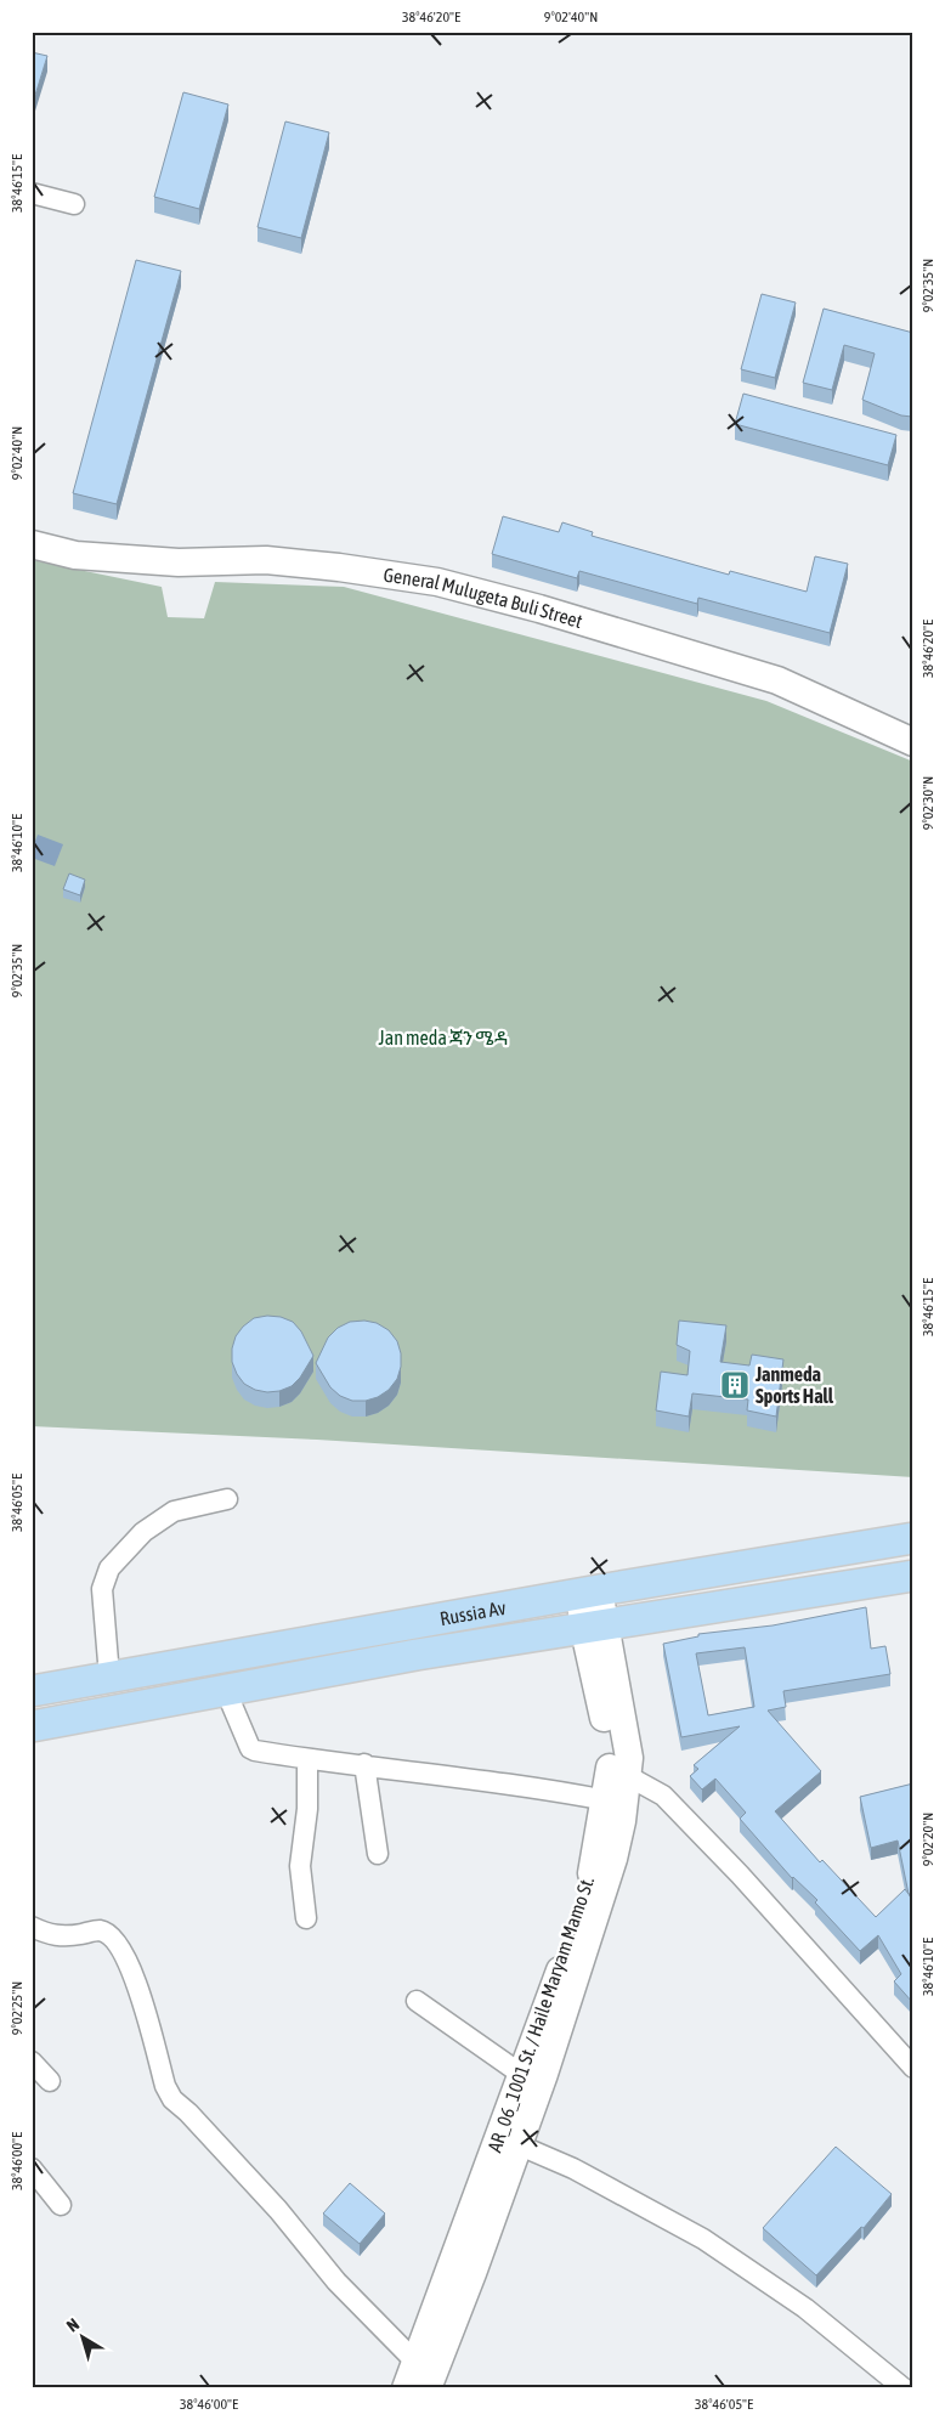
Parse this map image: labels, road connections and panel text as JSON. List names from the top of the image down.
{
  "streets": {
    "main road": ["General Mulugeta Buli Street", "Russia Av", "AR_06_1001 St. / Haile Maryam Mamo St."]
  },
  "crossings": [
    ["Russia Av", "AR_06_1001 St. / Haile Maryam Mamo St."]
  ],
  "parks": ["Jan meda ጃን ሜዳ"],
  "places": {
    "building": ["Janmeda Sports Hall"]
  },
  "north": "top left",
  "coordinates": [
    "38°46'20\"E",
    "9°02'40\"N",
    "38°46'15\"E",
    "9°02'35\"N",
    "9°02'30\"N",
    "38°46'10\"E",
    "38°46'05\"E",
    "9°02'20\"N",
    "9°02'25\"N",
    "38°46'00\"E"
  ]
}
